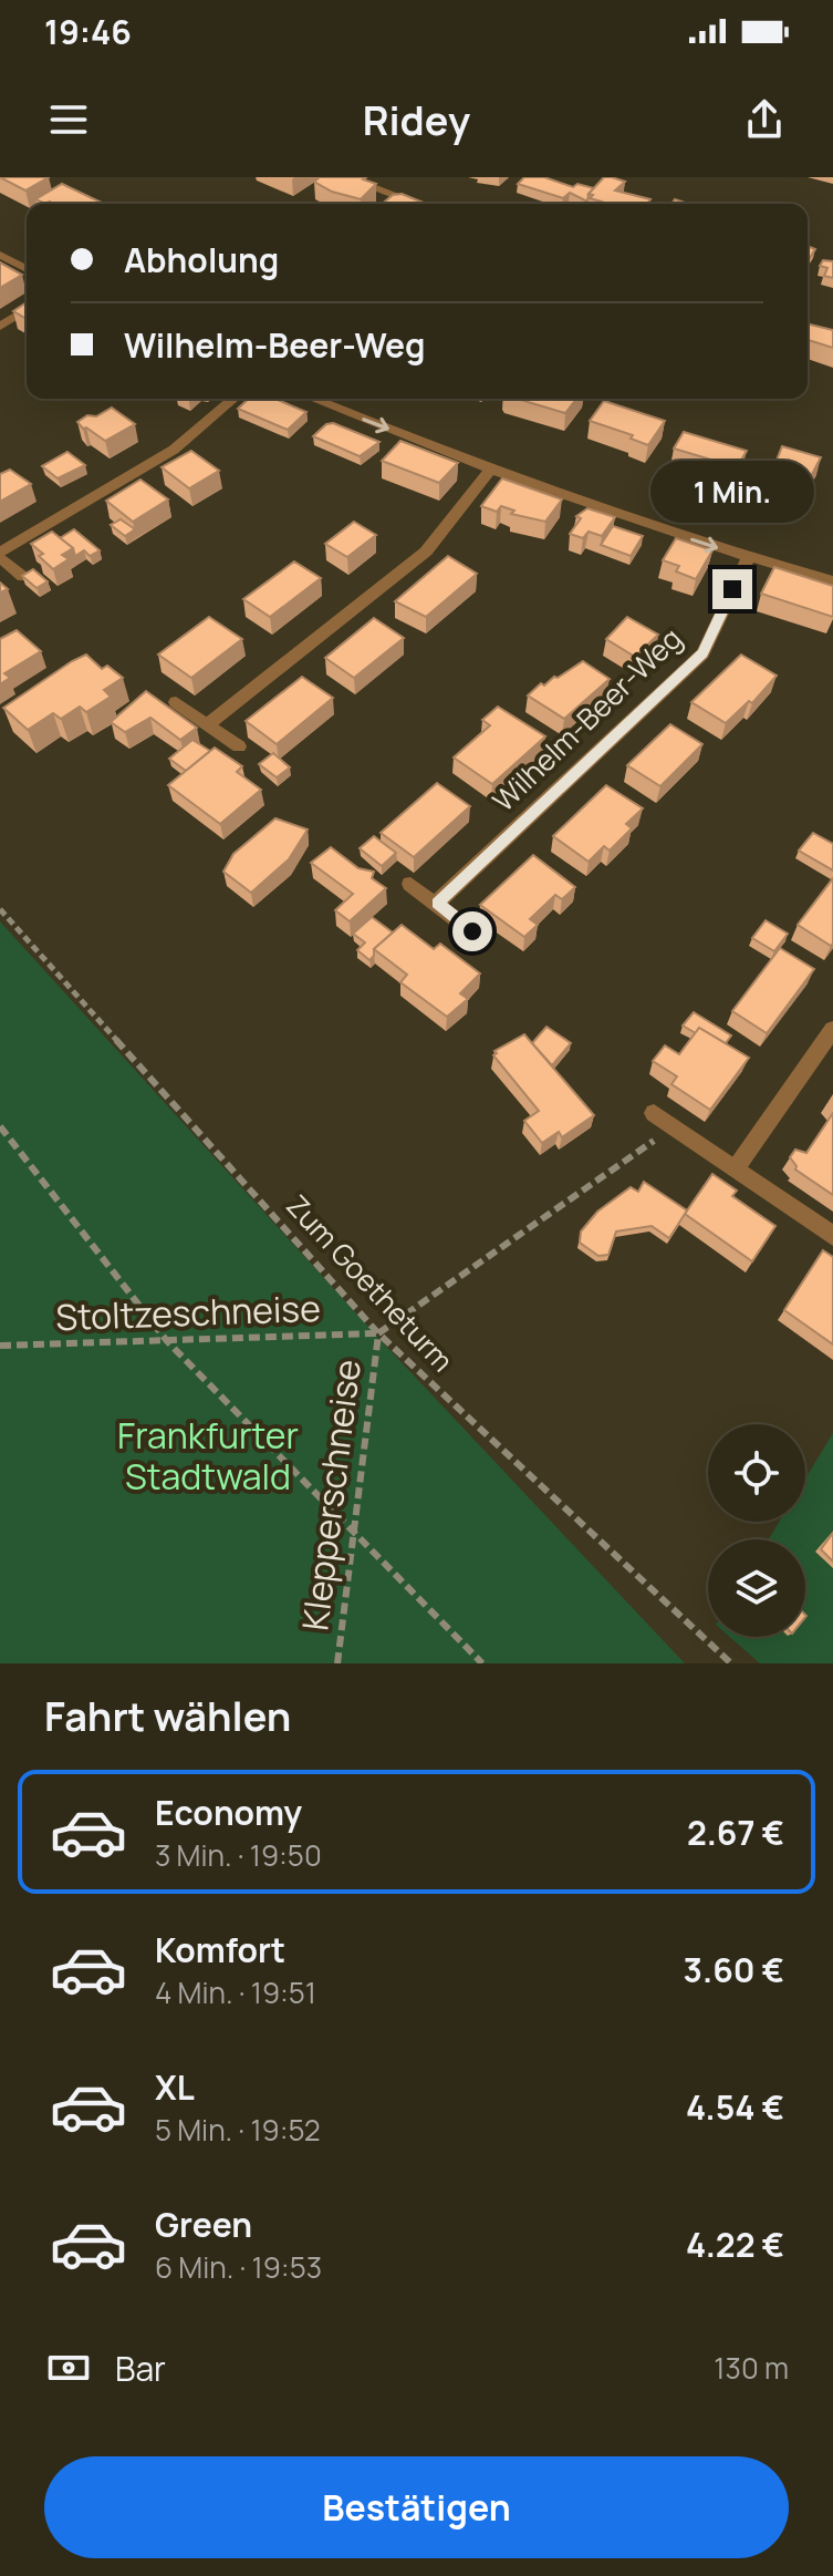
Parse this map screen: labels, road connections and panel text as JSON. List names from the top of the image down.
{
  "streets": {
    "street": ["Wilhelm-Beer-Weg"],
    "path": ["Zum Goetheturm", "Stoltzeschneise", "Klepperschneise"]
  },
  "crossings": [
    ["Zum Goetheturm", "Stoltzeschneise"],
    ["Zum Goetheturm", "Klepperschneise"],
    ["Stoltzeschneise", "Klepperschneise"]
  ],
  "parks": ["Frankfurter Stadtwald"],
  "page": {
    "status": "19:46",
    "header": "Ridey",
    "banner": ["Abholung", "Wilhelm-Beer-Weg"],
    "bubble": "1 Min.",
    "heading": "Fahrt wählen",
    "list": [
      {
        "name": "Economy",
        "note": "3 Min. · 19:50",
        "value": "2.67 €"
      },
      {
        "name": "Komfort",
        "note": "4 Min. · 19:51",
        "value": "3.60 €"
      },
      {
        "name": "XL",
        "note": "5 Min. · 19:52",
        "value": "4.54 €"
      },
      {
        "name": "Green",
        "note": "6 Min. · 19:53",
        "value": "4.22 €"
      }
    ],
    "pay": ["Bar", "130 m"],
    "buttons": "Bestätigen"
  }
}
